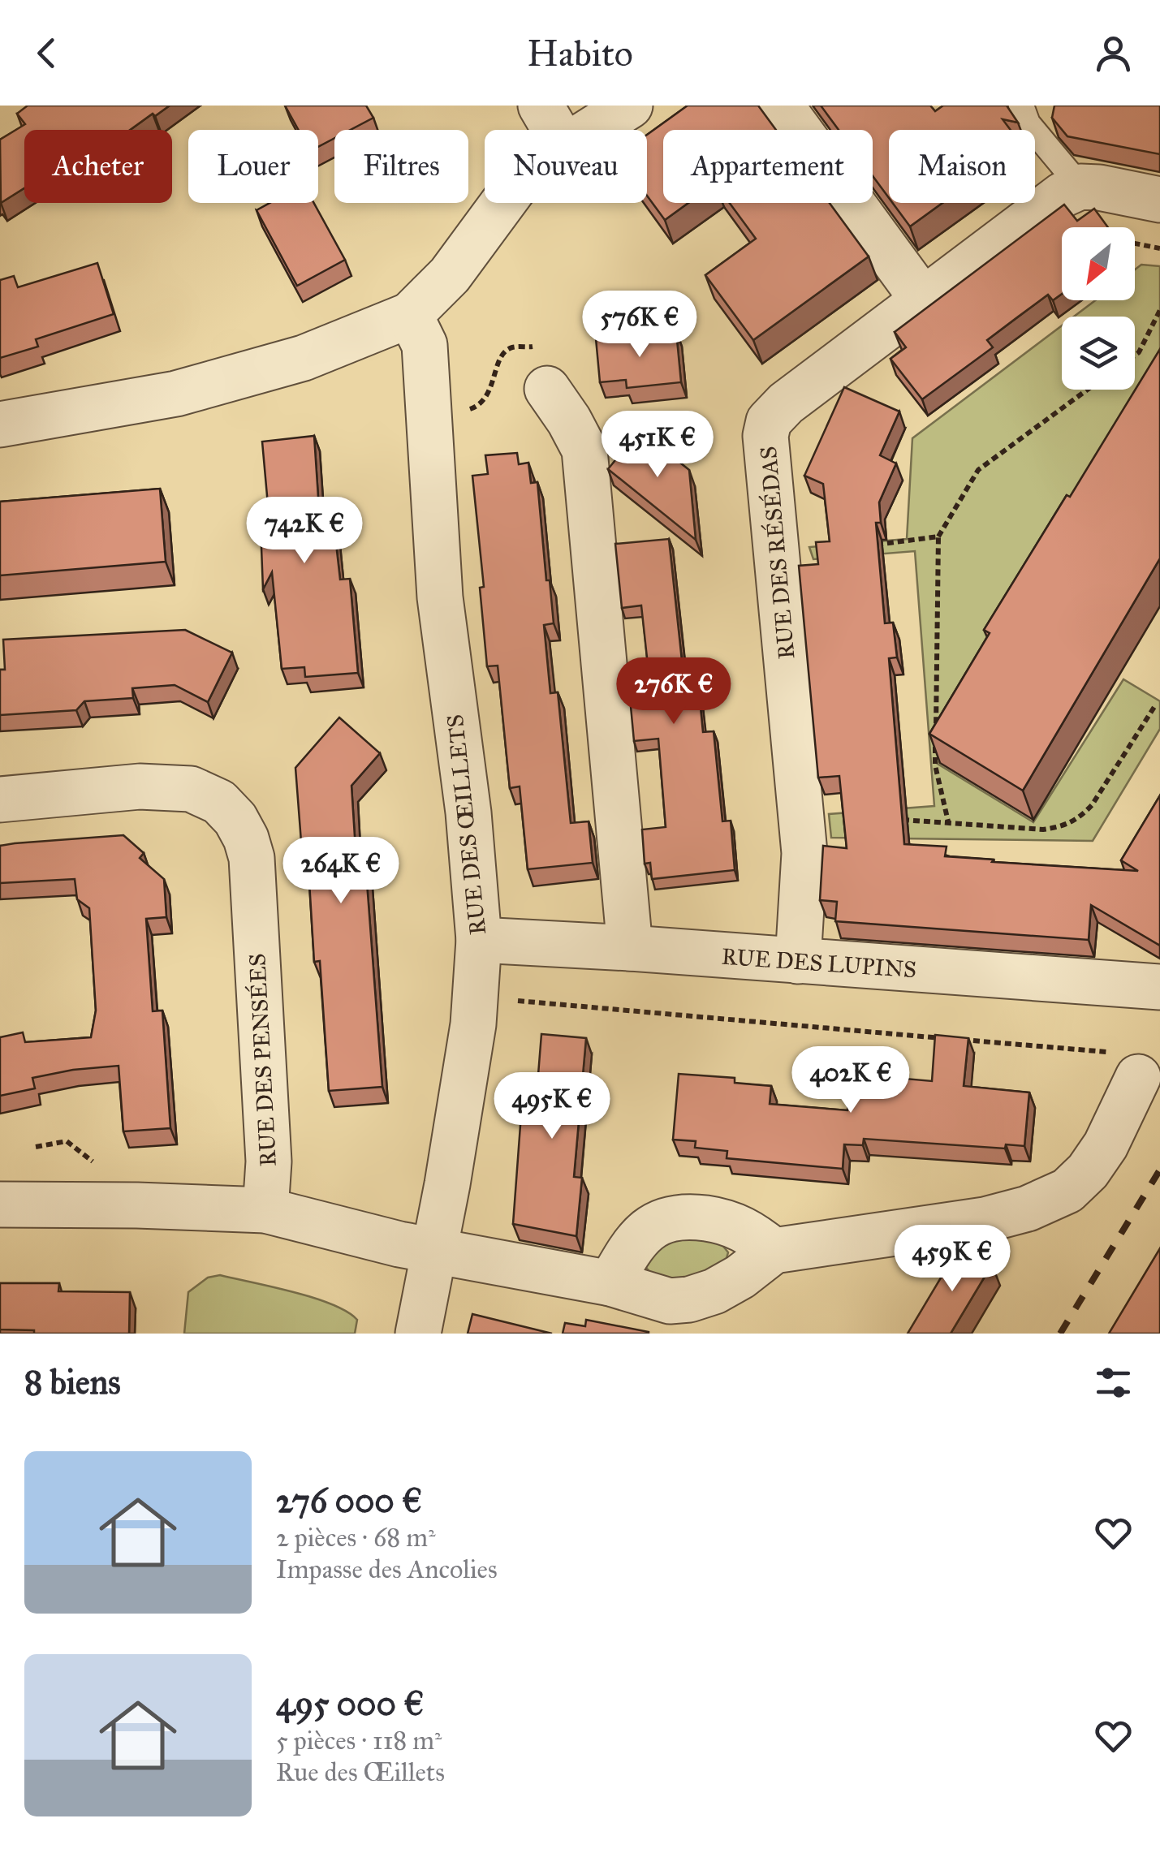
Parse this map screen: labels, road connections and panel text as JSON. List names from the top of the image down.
{
  "streets": {
    "street": [
      "RUE DES RÉSÉDAS",
      "RUE DES ŒILLETS",
      "RUE DES LUPINS",
      "RUE DES PENSÉES"
    ]
  },
  "crossings": [
    ["RUE DES RÉSÉDAS", "RUE DES LUPINS"],
    ["RUE DES ŒILLETS", "RUE DES LUPINS"]
  ],
  "north": "bottom left",
  "page": {
    "header": "Habito",
    "chip": [
      "Acheter",
      "Louer",
      "Filtres",
      "Nouveau",
      "Appartement",
      "Maison"
    ],
    "price": [
      "576K €",
      "451K €",
      "742K €",
      "276K €",
      "264K €",
      "402K €",
      "495K €",
      "459K €"
    ],
    "heading": "8 biens",
    "list": [
      {
        "name": "276 000 €",
        "note": "2 pièces · 68 m² · Impasse des Ancolies"
      },
      {
        "name": "495 000 €",
        "note": "5 pièces · 118 m² · Rue des Œillets"
      }
    ]
  }
}
